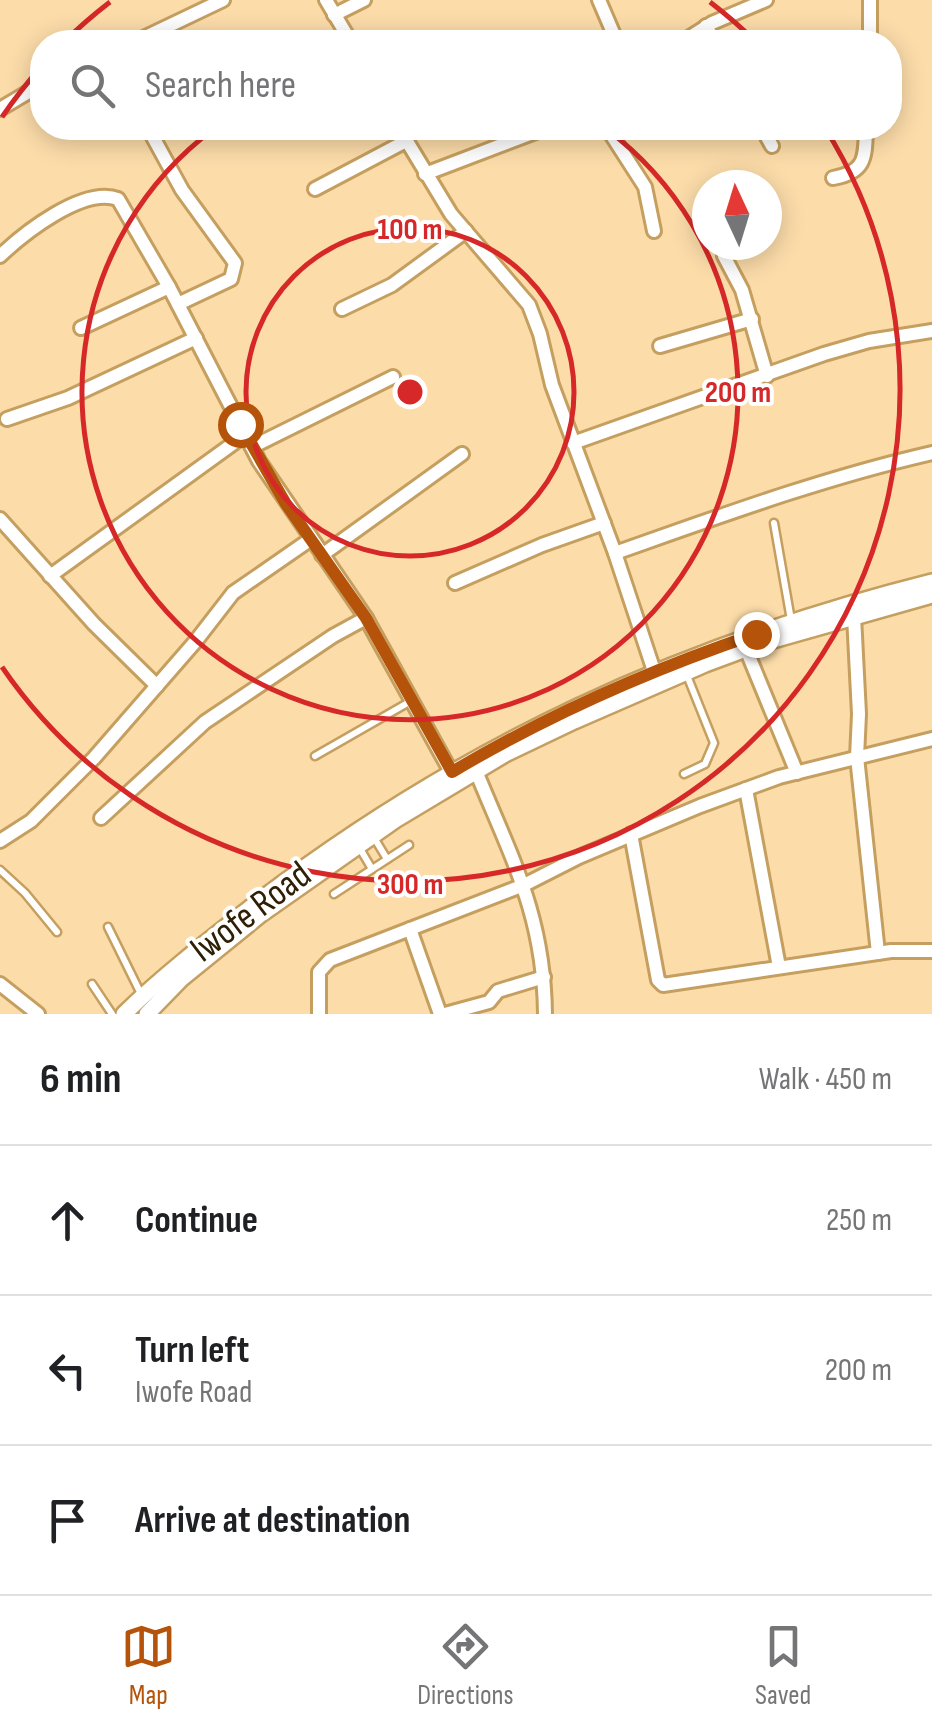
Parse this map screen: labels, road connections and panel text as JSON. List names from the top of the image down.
{
  "streets": {
    "street": ["Iwofe Road"]
  },
  "north": "top",
  "page": {
    "search": "Search here",
    "heading": ["6 min", "Walk · 450 m"],
    "list": [
      ["Continue", "250 m"],
      ["Turn left", "Iwofe Road", "200 m"],
      "Arrive at destination"
    ],
    "nav": ["Map", "Directions", "Saved"]
  },
  "rings": ["100 m", "200 m", "300 m"]
}
